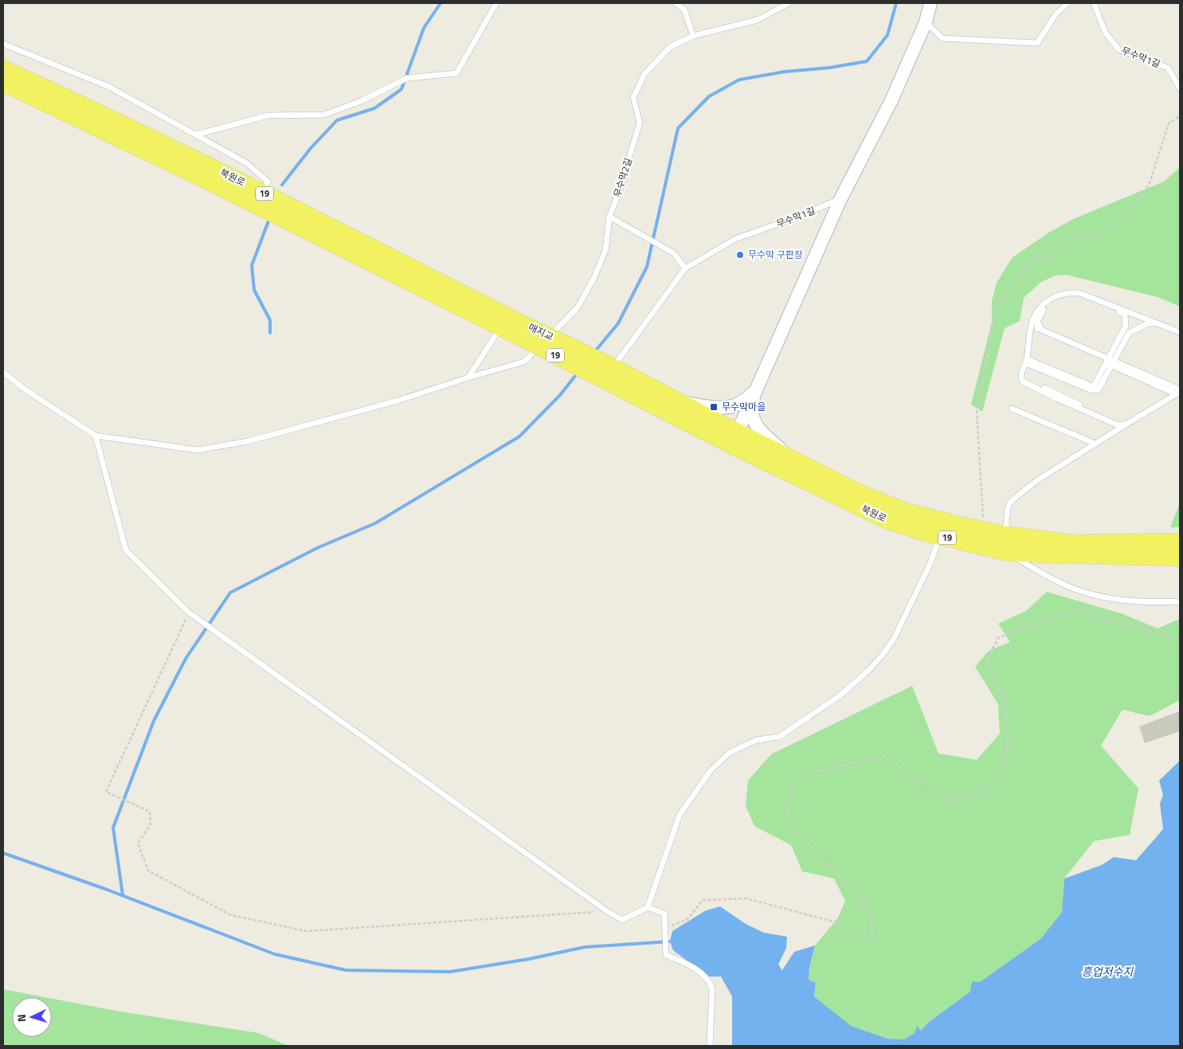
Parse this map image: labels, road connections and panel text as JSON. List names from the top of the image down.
{
  "streets": {
    "main road": ["북원로", "19", "매지교"],
    "lane": ["무수막1길", "무수막2길"]
  },
  "crossings": [
    ["무수막1길", "북원로"],
    ["무수막1길", "매지교"],
    ["북원로", "매지교"]
  ],
  "water": ["흥업저수지"],
  "places": {
    "other": ["무수막 구판장"],
    "transit": ["무수막마을"]
  },
  "north": "left"
}
